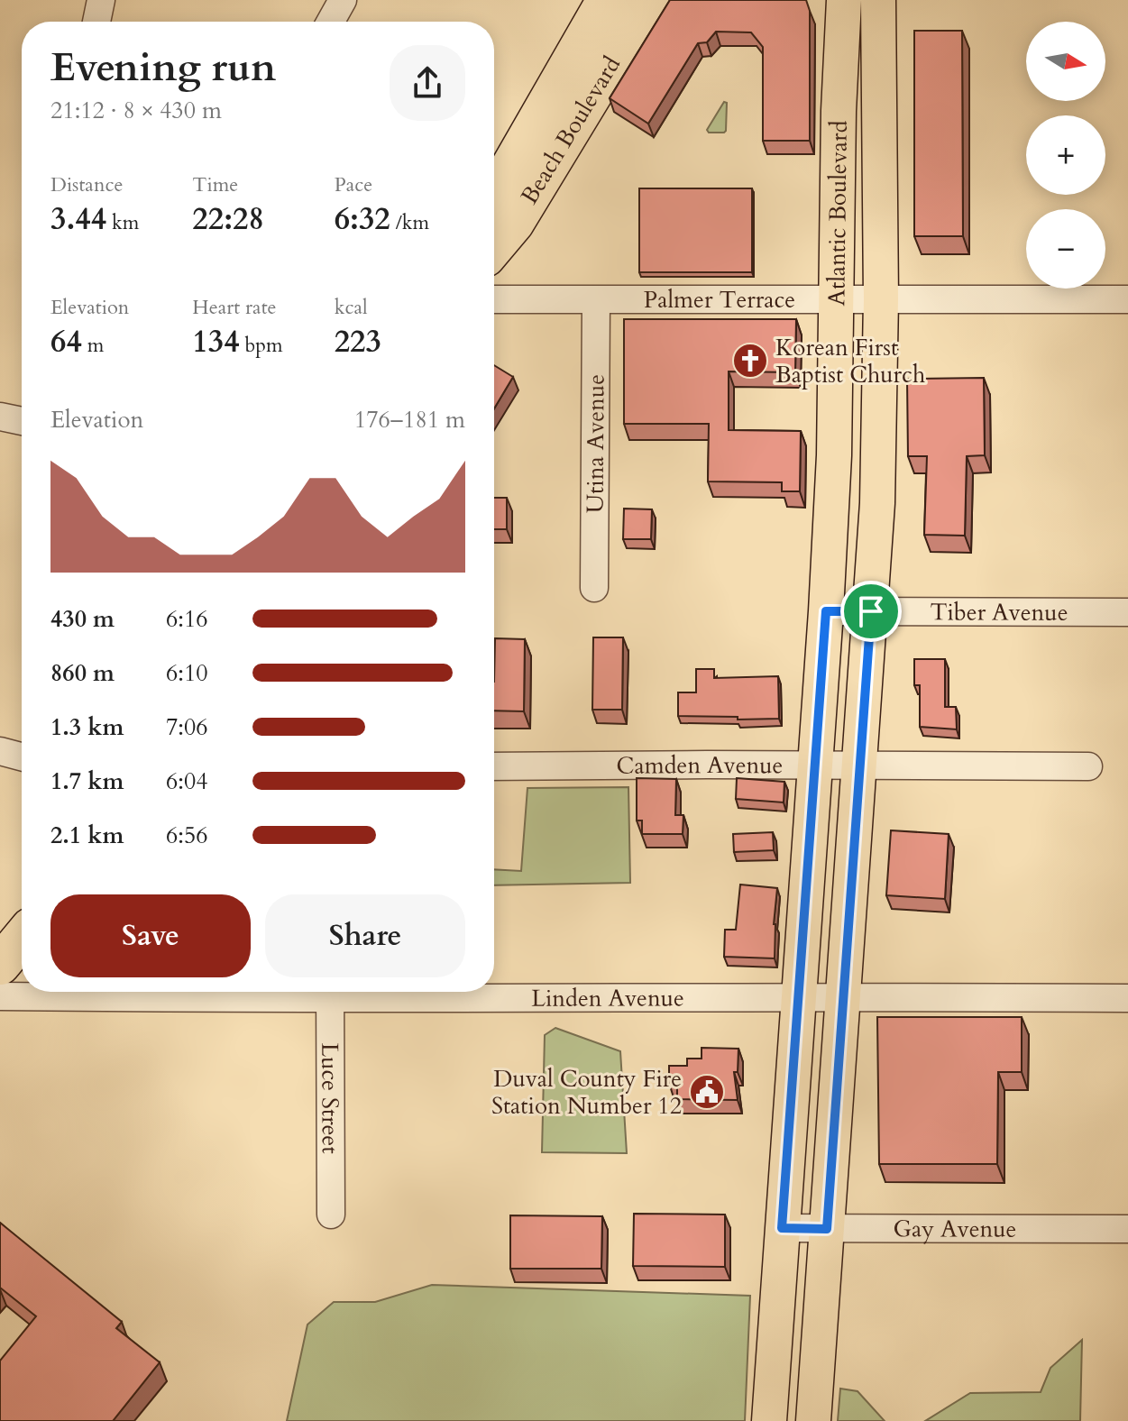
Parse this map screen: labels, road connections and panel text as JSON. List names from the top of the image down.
{
  "streets": {
    "highway": ["Beach Boulevard"],
    "main road": ["Atlantic Boulevard"],
    "street": [
      "Palmer Terrace",
      "Utina Avenue",
      "Tiber Avenue",
      "Camden Avenue",
      "Linden Avenue",
      "Luce Street",
      "Gay Avenue"
    ]
  },
  "crossings": [
    ["Atlantic Boulevard", "Palmer Terrace"],
    ["Atlantic Boulevard", "Tiber Avenue"],
    ["Atlantic Boulevard", "Camden Avenue"],
    ["Atlantic Boulevard", "Linden Avenue"],
    ["Atlantic Boulevard", "Gay Avenue"],
    ["Palmer Terrace", "Utina Avenue"]
  ],
  "places": {
    "church": ["Korean First Baptist Church"],
    "public building": ["Duval County Fire Station Number 12"]
  },
  "north": "right",
  "page": {
    "map_buttons": ["+", "−"],
    "heading": ["Evening run", "21:12 · 8 × 430 m"],
    "stats": [
      ["Distance", "3.44 km"],
      ["Time", "22:28"],
      ["Pace", "6:32 /km"],
      ["Elevation", "64 m"],
      ["Heart rate", "134 bpm"],
      ["kcal", "223"]
    ],
    "chart": ["Elevation", "176–181 m"],
    "list": [
      {
        "name": "430 m",
        "note": "6:16"
      },
      {
        "name": "860 m",
        "note": "6:10"
      },
      {
        "name": "1.3 km",
        "note": "7:06"
      },
      {
        "name": "1.7 km",
        "note": "6:04"
      },
      {
        "name": "2.1 km",
        "note": "6:56"
      }
    ],
    "buttons": ["Save", "Share"]
  }
}
